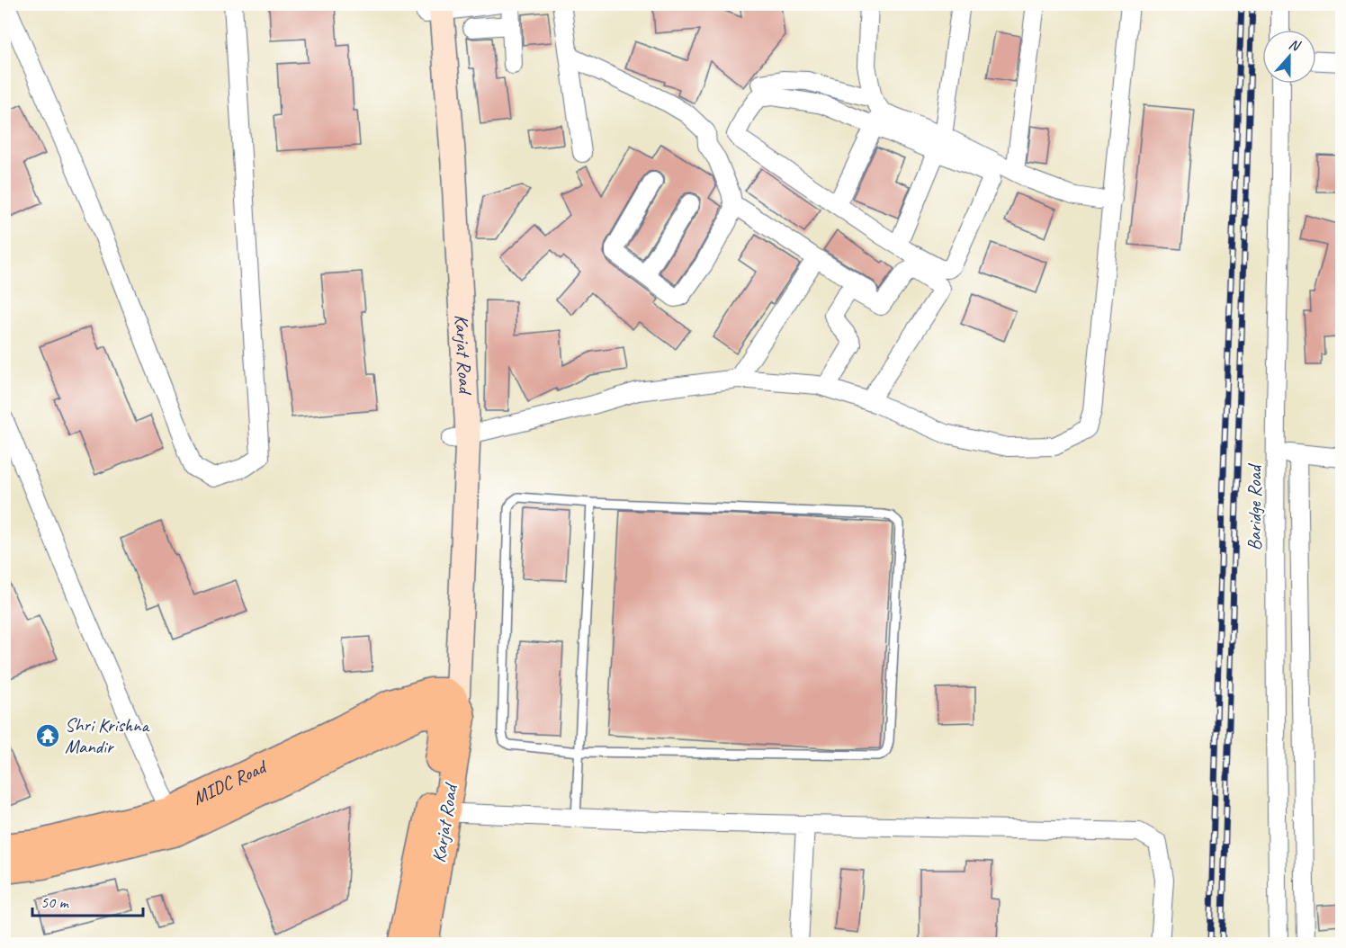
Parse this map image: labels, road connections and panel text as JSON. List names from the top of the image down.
{
  "streets": {
    "main road": ["Karjat Road", "MIDC Road"],
    "street": ["Baridge Road"]
  },
  "crossings": [
    ["Karjat Road", "MIDC Road"]
  ],
  "places": {
    "temple": ["Shri Krishna Mandir"]
  },
  "scale_bar": "50 m",
  "north": "top"
}
